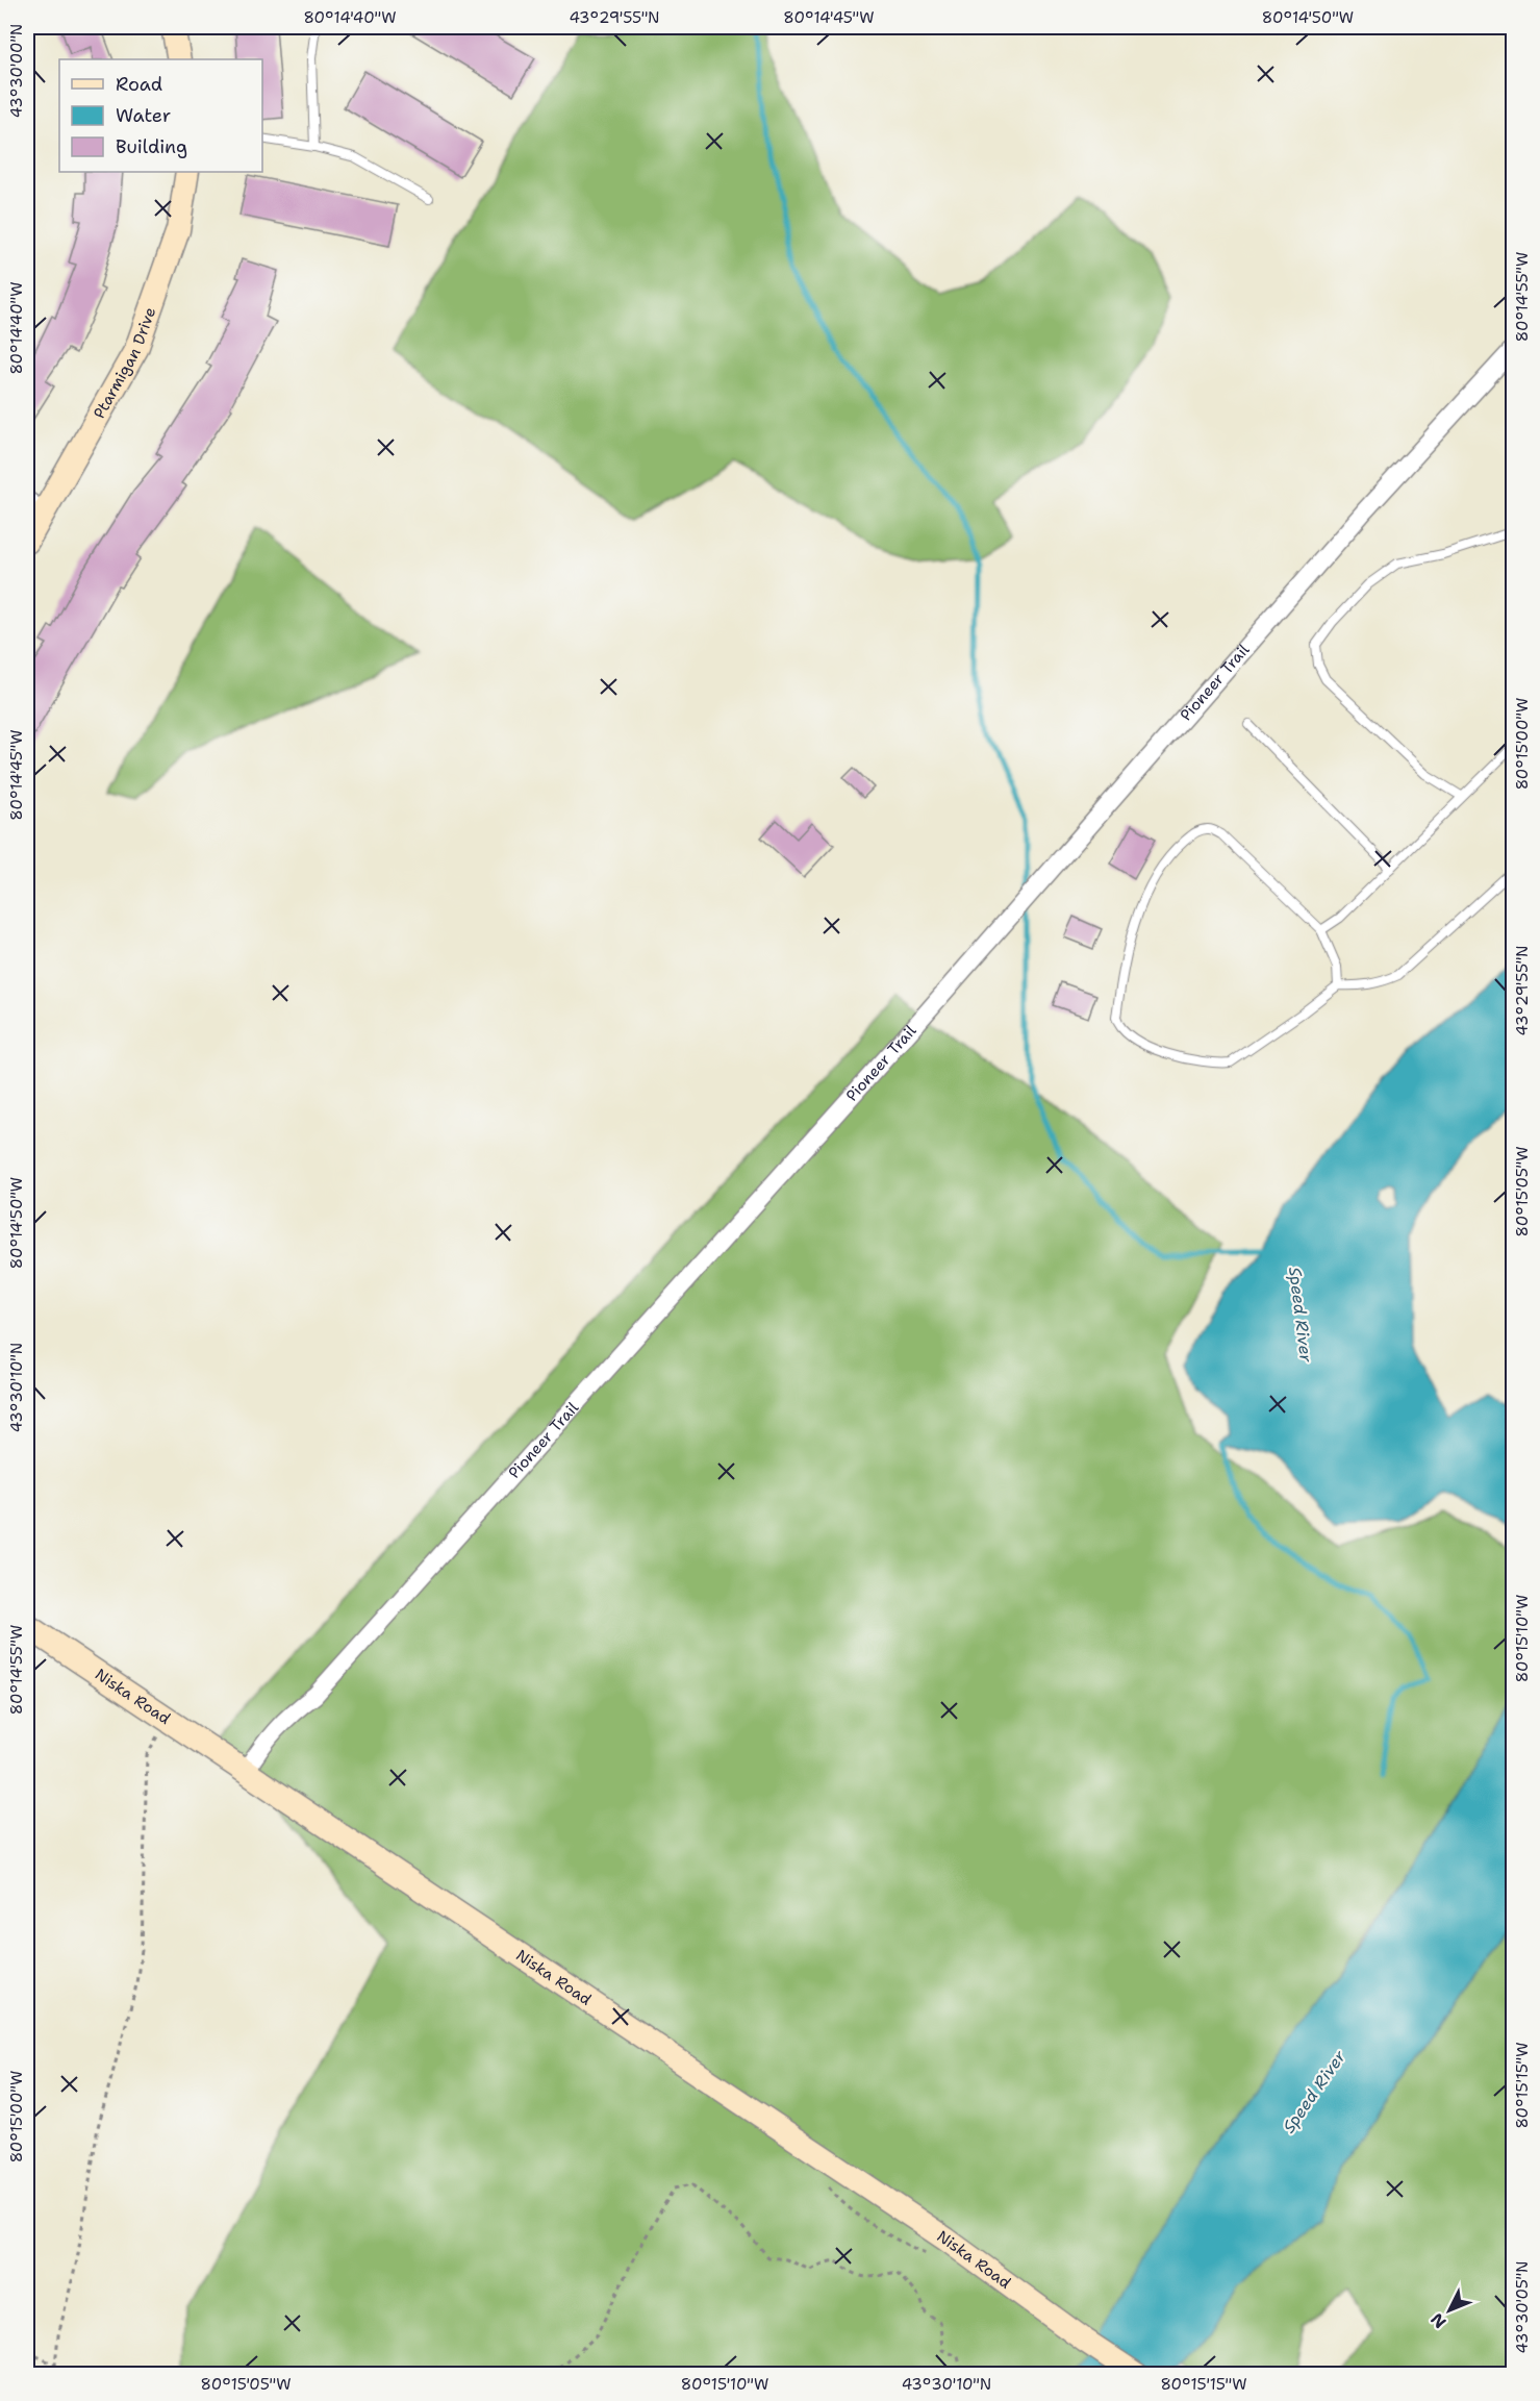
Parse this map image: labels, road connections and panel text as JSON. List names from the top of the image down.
{
  "streets": {
    "street": ["Ptarmigan Drive", "Pioneer Trail", "Niska Road"]
  },
  "crossings": [
    ["Pioneer Trail", "Niska Road"]
  ],
  "water": ["Speed River"],
  "legend": ["Road", "Water", "Building"],
  "north": "bottom left",
  "coordinates": [
    "80°14'40\"W",
    "43°29'55\"N",
    "80°14'45\"W",
    "80°14'50\"W",
    "43°30'00\"N",
    "80°14'55\"W",
    "80°15'00\"W",
    "80°15'05\"W",
    "43°30'10\"N",
    "80°15'10\"W",
    "80°15'15\"W",
    "43°30'05\"N"
  ]
}
